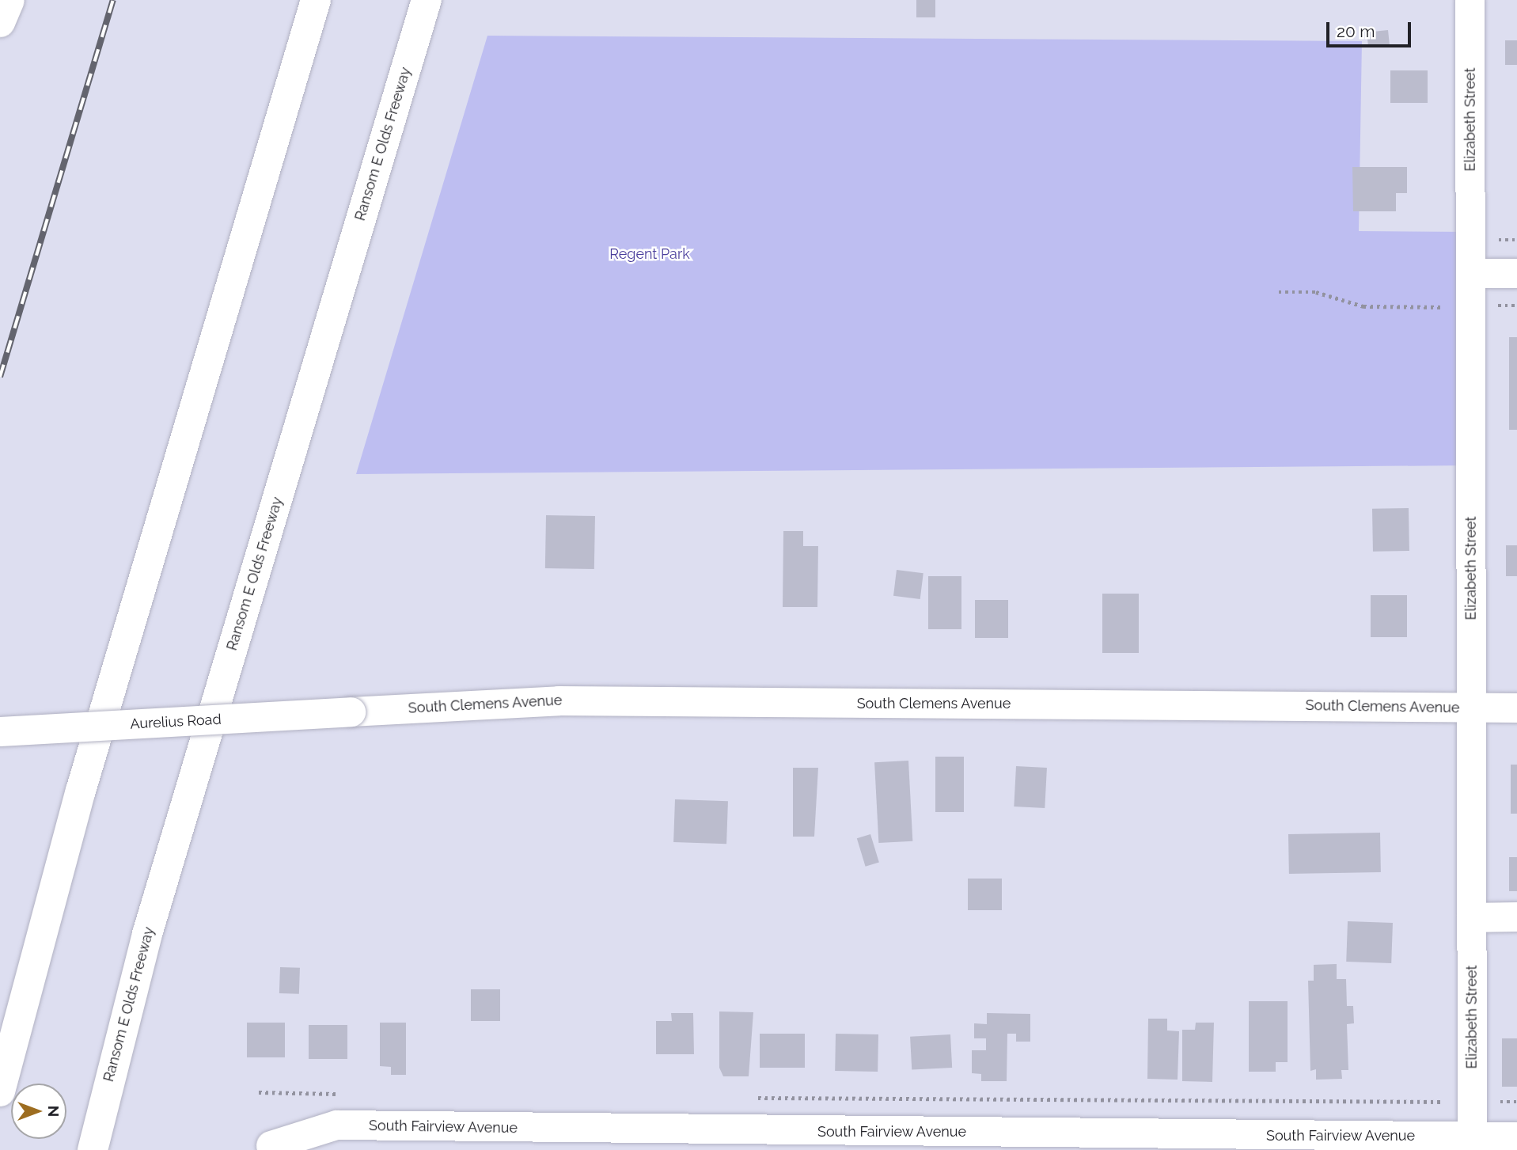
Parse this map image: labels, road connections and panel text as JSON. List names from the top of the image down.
{
  "streets": {
    "highway": ["Ransom E Olds Freeway"],
    "street": [
      "Elizabeth Street",
      "South Clemens Avenue",
      "Aurelius Road",
      "South Fairview Avenue"
    ]
  },
  "crossings": [
    ["Elizabeth Street", "South Clemens Avenue"],
    ["Elizabeth Street", "South Fairview Avenue"],
    ["South Clemens Avenue", "Aurelius Road"]
  ],
  "parks": ["Regent Park"],
  "scale_bar": "20 m",
  "north": "right"
}
